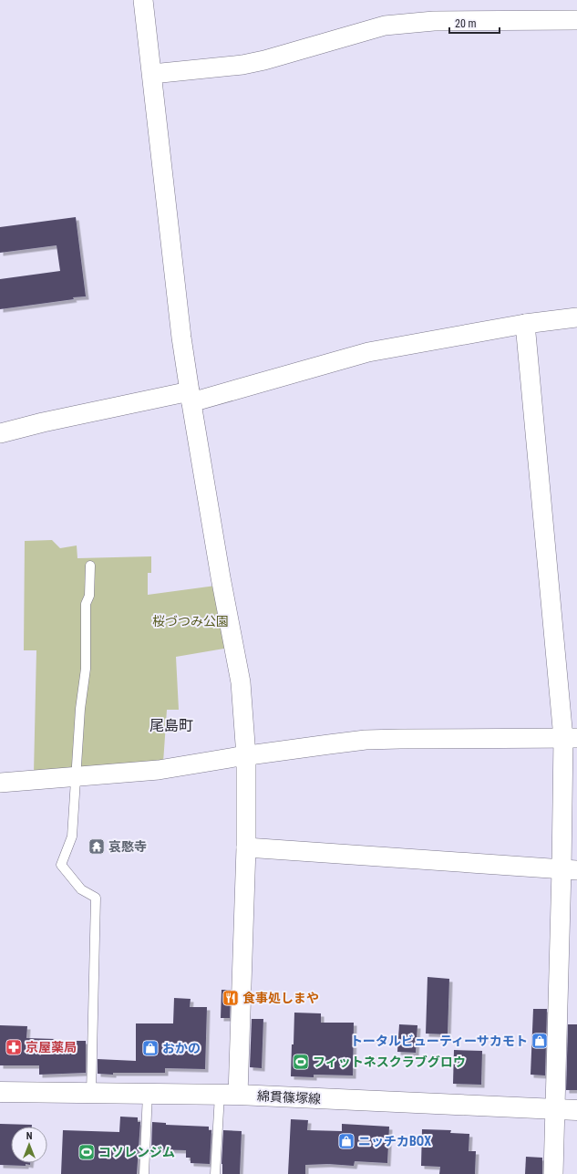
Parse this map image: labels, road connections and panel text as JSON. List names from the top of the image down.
{
  "streets": {
    "main road": ["綿貫篠塚線"]
  },
  "districts": ["尾島町"],
  "parks": ["桜づつみ公園"],
  "places": {
    "temple": ["哀愍寺"],
    "restaurant": ["食事処しまや"],
    "shop": ["トータルビューティーサカモト", "おかの", "ニッチカBOX"],
    "pharmacy": ["京屋薬局"],
    "sports": ["フィットネスクラブグロウ", "コソレンジム"]
  },
  "scale_bar": "20 m",
  "north": "top"
}
